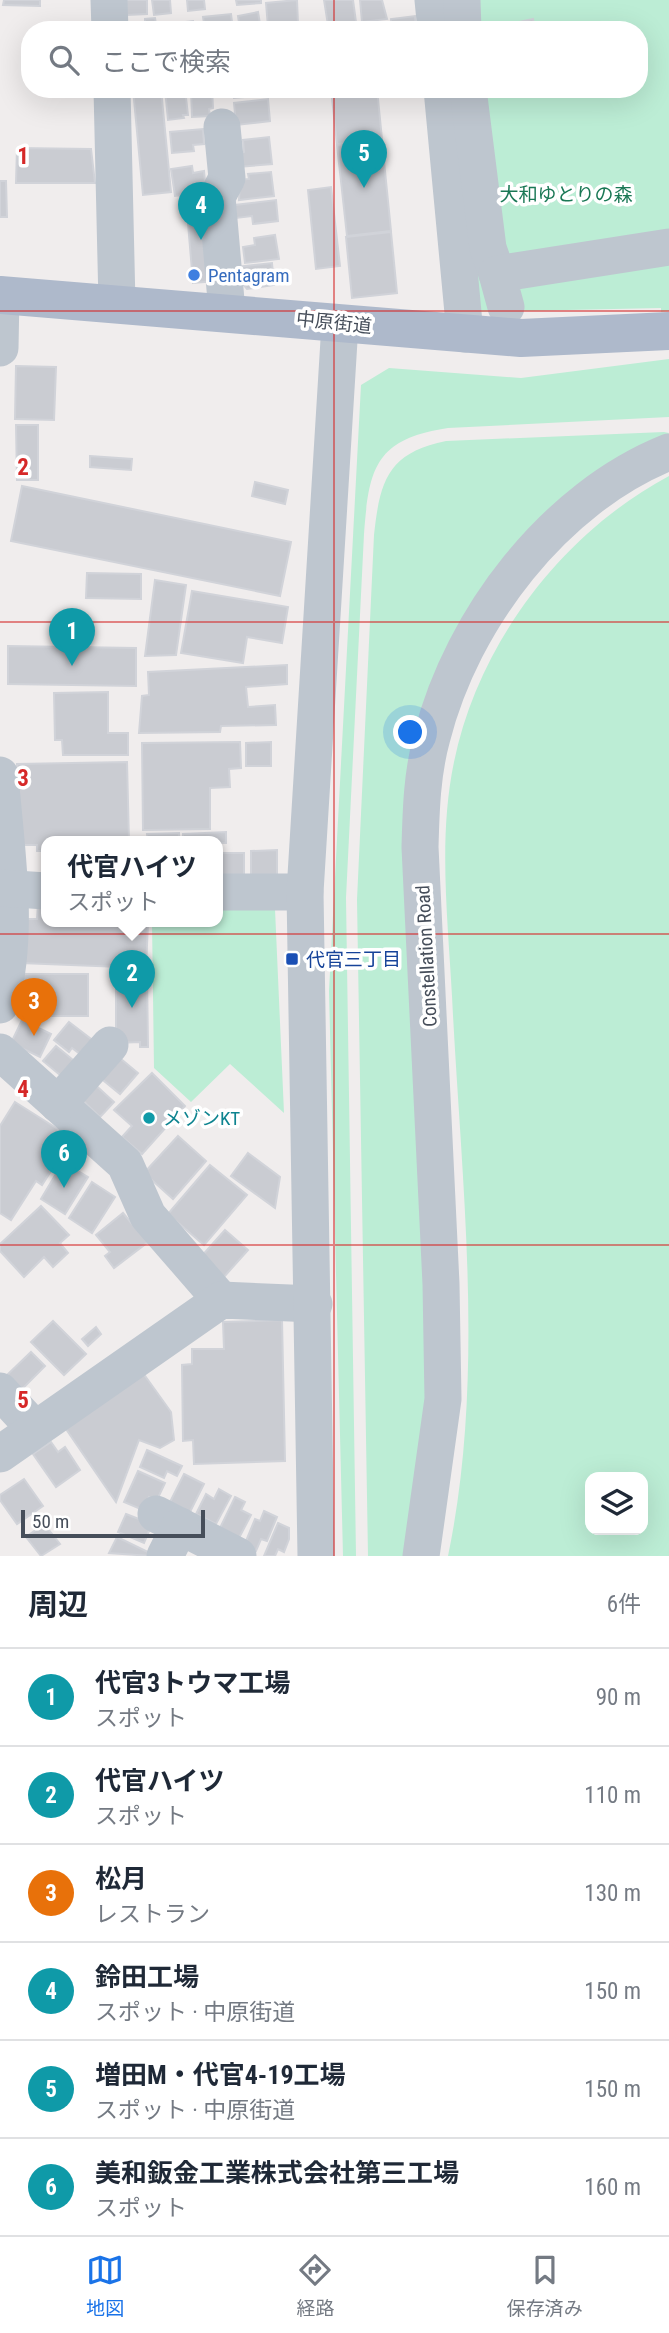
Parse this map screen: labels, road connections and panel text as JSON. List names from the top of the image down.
{
  "streets": {
    "main road": ["中原街道"],
    "street": ["Constellation Road"]
  },
  "parks": ["大和ゆとりの森"],
  "places": {
    "other": ["Pentagram", "メゾンKT"],
    "transit": ["代官三丁目"]
  },
  "scale_bar": "50 m",
  "page": {
    "search": "ここで検索",
    "pins": [
      "5",
      "4",
      "1",
      "2",
      "3",
      "6"
    ],
    "popup": ["代官ハイツ", "スポット"],
    "scale": "50 m",
    "heading": ["周辺", "6件"],
    "list": [
      {
        "mark": "1",
        "name": "代官3トウマ工場",
        "note": "スポット",
        "value": "90 m"
      },
      {
        "mark": "2",
        "name": "代官ハイツ",
        "note": "スポット",
        "value": "110 m"
      },
      {
        "mark": "3",
        "name": "松月",
        "note": "レストラン",
        "value": "130 m"
      },
      {
        "mark": "4",
        "name": "鈴田工場",
        "note": "スポット · 中原街道",
        "value": "150 m"
      },
      {
        "mark": "5",
        "name": "増田M・代官4-19工場",
        "note": "スポット · 中原街道",
        "value": "150 m"
      },
      {
        "mark": "6",
        "name": "美和鈑金工業株式会社第三工場",
        "note": "スポット",
        "value": "160 m"
      }
    ],
    "nav": ["地図", "経路", "保存済み"]
  },
  "grid": {
    "rows": [
      "1",
      "2",
      "3",
      "4",
      "5"
    ]
  }
}
